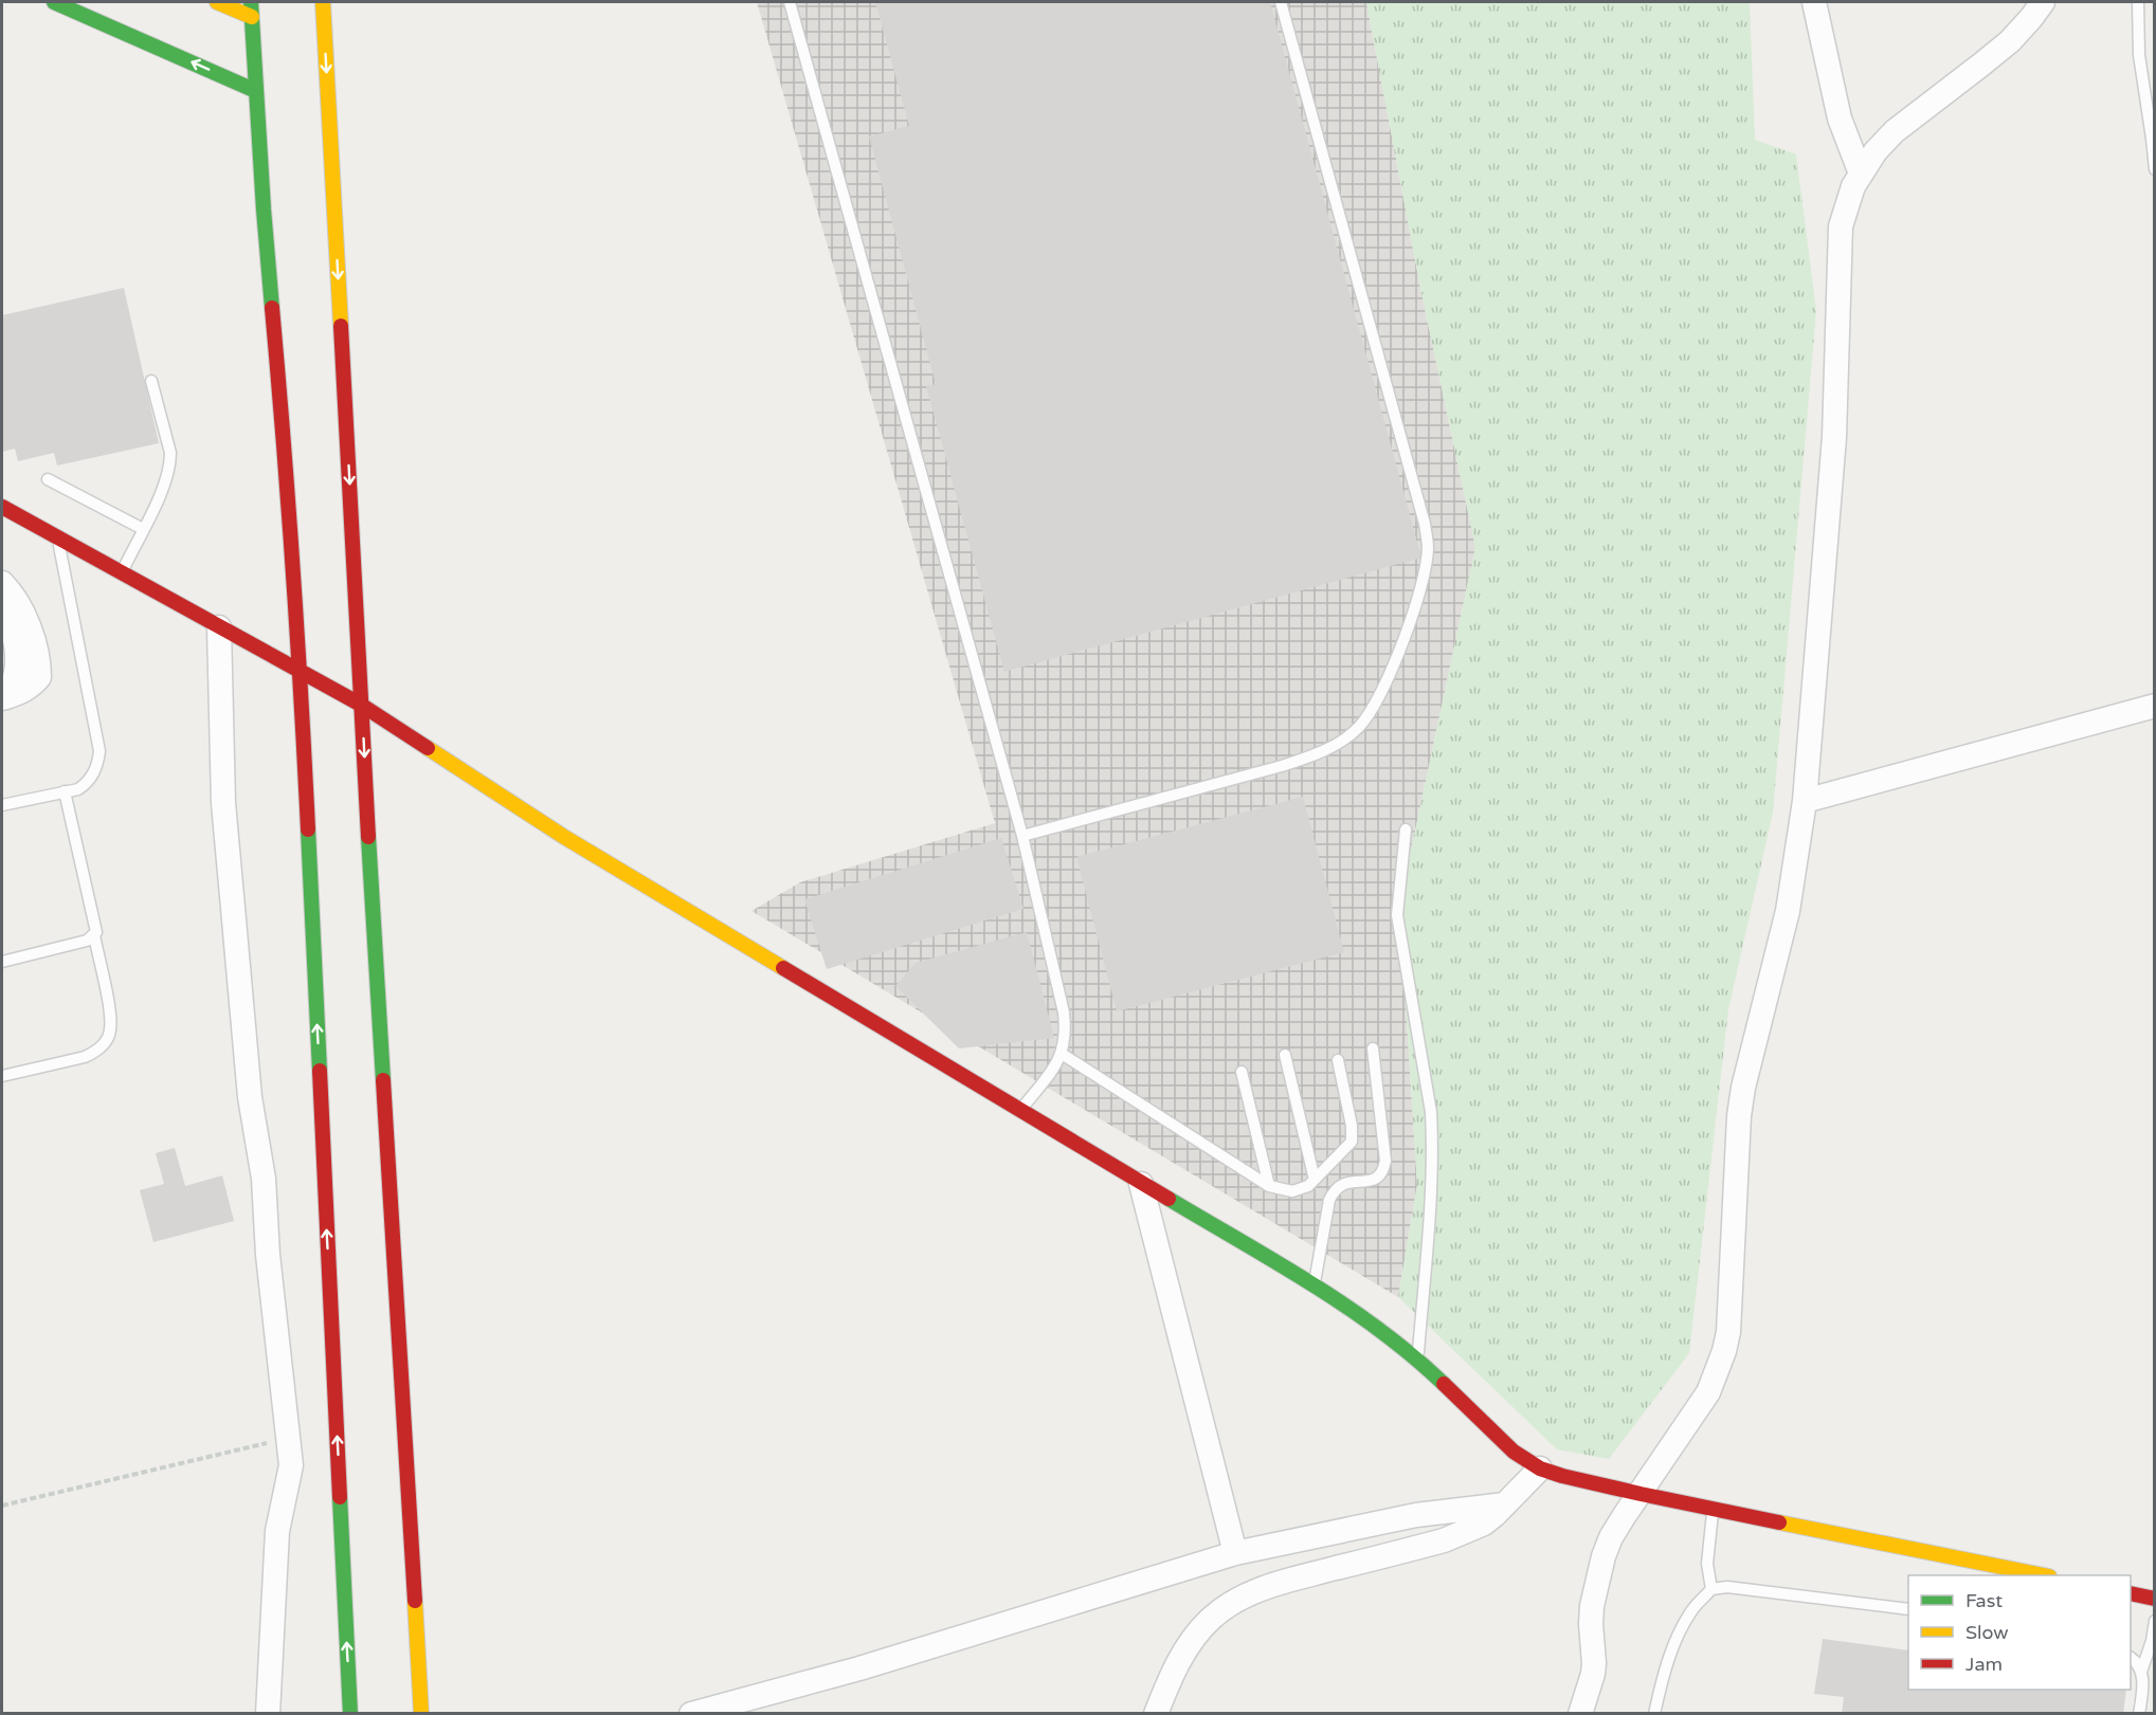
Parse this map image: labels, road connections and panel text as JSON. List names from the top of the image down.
{
  "legend": ["Fast", "Slow", "Jam"]
}
